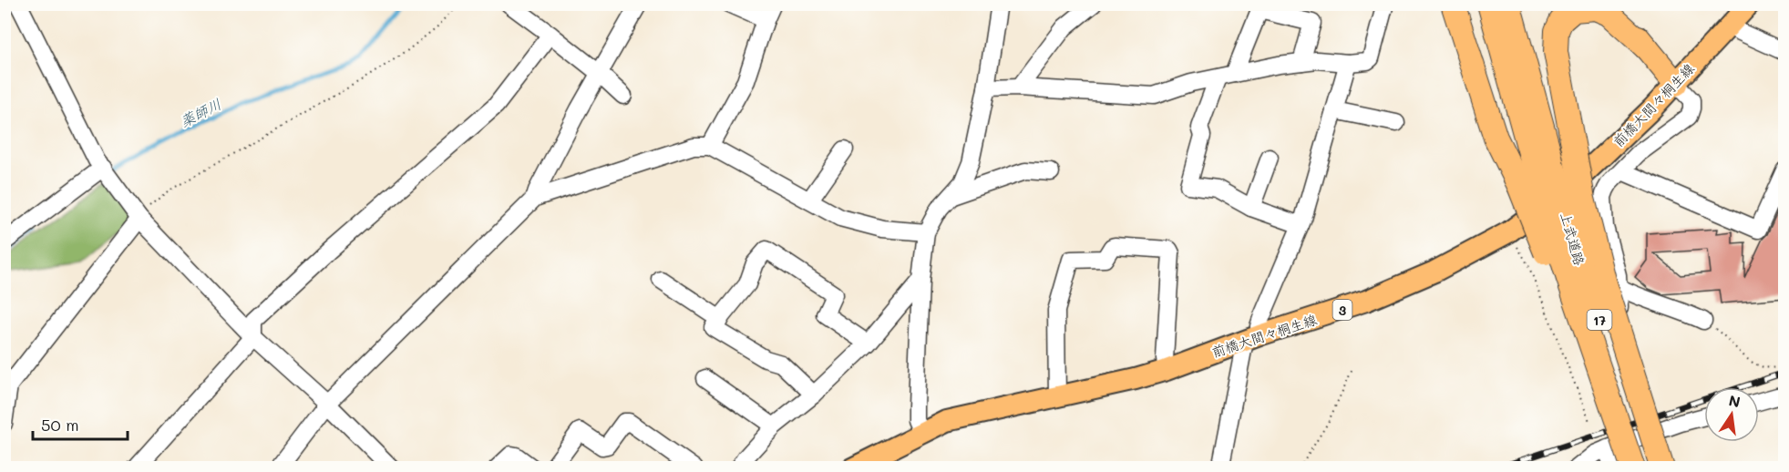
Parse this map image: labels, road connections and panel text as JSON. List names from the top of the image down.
{
  "streets": {
    "highway": ["上武道路", "17"],
    "main road": ["前橋大間々桐生線", "3"]
  },
  "water": ["薬師川"],
  "scale_bar": "50 m",
  "north": "top"
}
